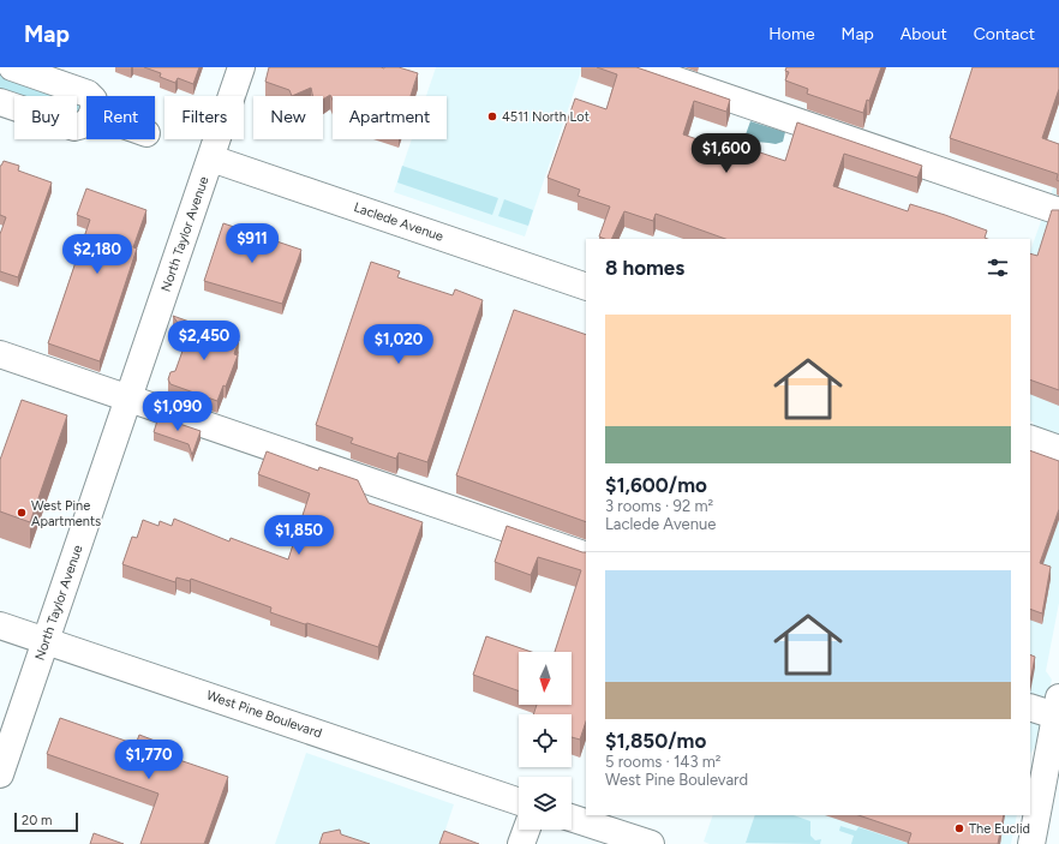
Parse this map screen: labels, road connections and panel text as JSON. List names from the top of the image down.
{
  "streets": {
    "street": ["Laclede Avenue", "North Taylor Avenue", "West Pine Boulevard"]
  },
  "crossings": [
    ["Laclede Avenue", "North Taylor Avenue"],
    ["North Taylor Avenue", "West Pine Boulevard"]
  ],
  "places": ["4511 North Lot", "West Pine Apartments", "The Euclid"],
  "scale_bar": "20 m",
  "north": "bottom",
  "page": {
    "header": "Map",
    "nav": [
      "Home",
      "Map",
      "About",
      "Contact"
    ],
    "chip": [
      "Buy",
      "Rent",
      "Filters",
      "New",
      "Apartment"
    ],
    "price": [
      "$1,600",
      "$911",
      "$2,180",
      "$2,450",
      "$1,020",
      "$1,090",
      "$1,850",
      "$1,770"
    ],
    "heading": "8 homes",
    "list": [
      {
        "name": "$1,600/mo",
        "note": "3 rooms · 92 m² · Laclede Avenue"
      },
      {
        "name": "$1,850/mo",
        "note": "5 rooms · 143 m² · West Pine Boulevard"
      }
    ],
    "scale": "20 m"
  }
}
